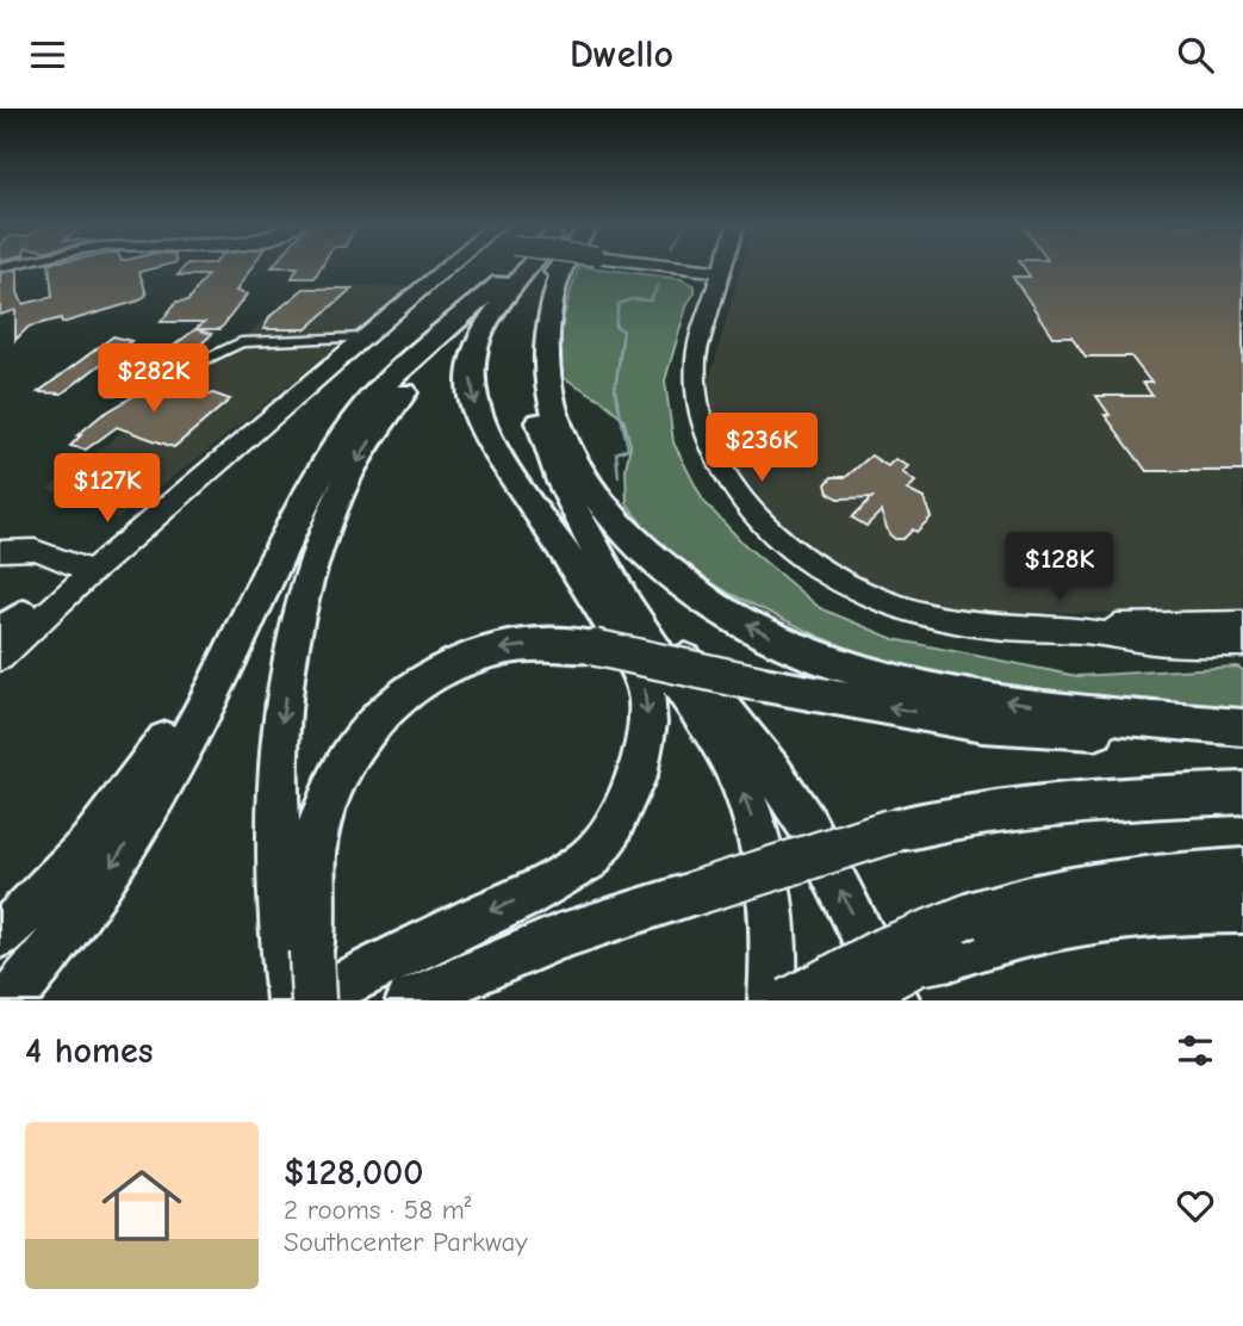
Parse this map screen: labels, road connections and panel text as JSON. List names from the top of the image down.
{
  "page": {
    "header": "Dwello",
    "price": [
      "$282K",
      "$236K",
      "$127K",
      "$128K"
    ],
    "heading": "4 homes",
    "list": [
      {
        "name": "$128,000",
        "note": "2 rooms · 58 m² · Southcenter Parkway"
      }
    ]
  }
}
